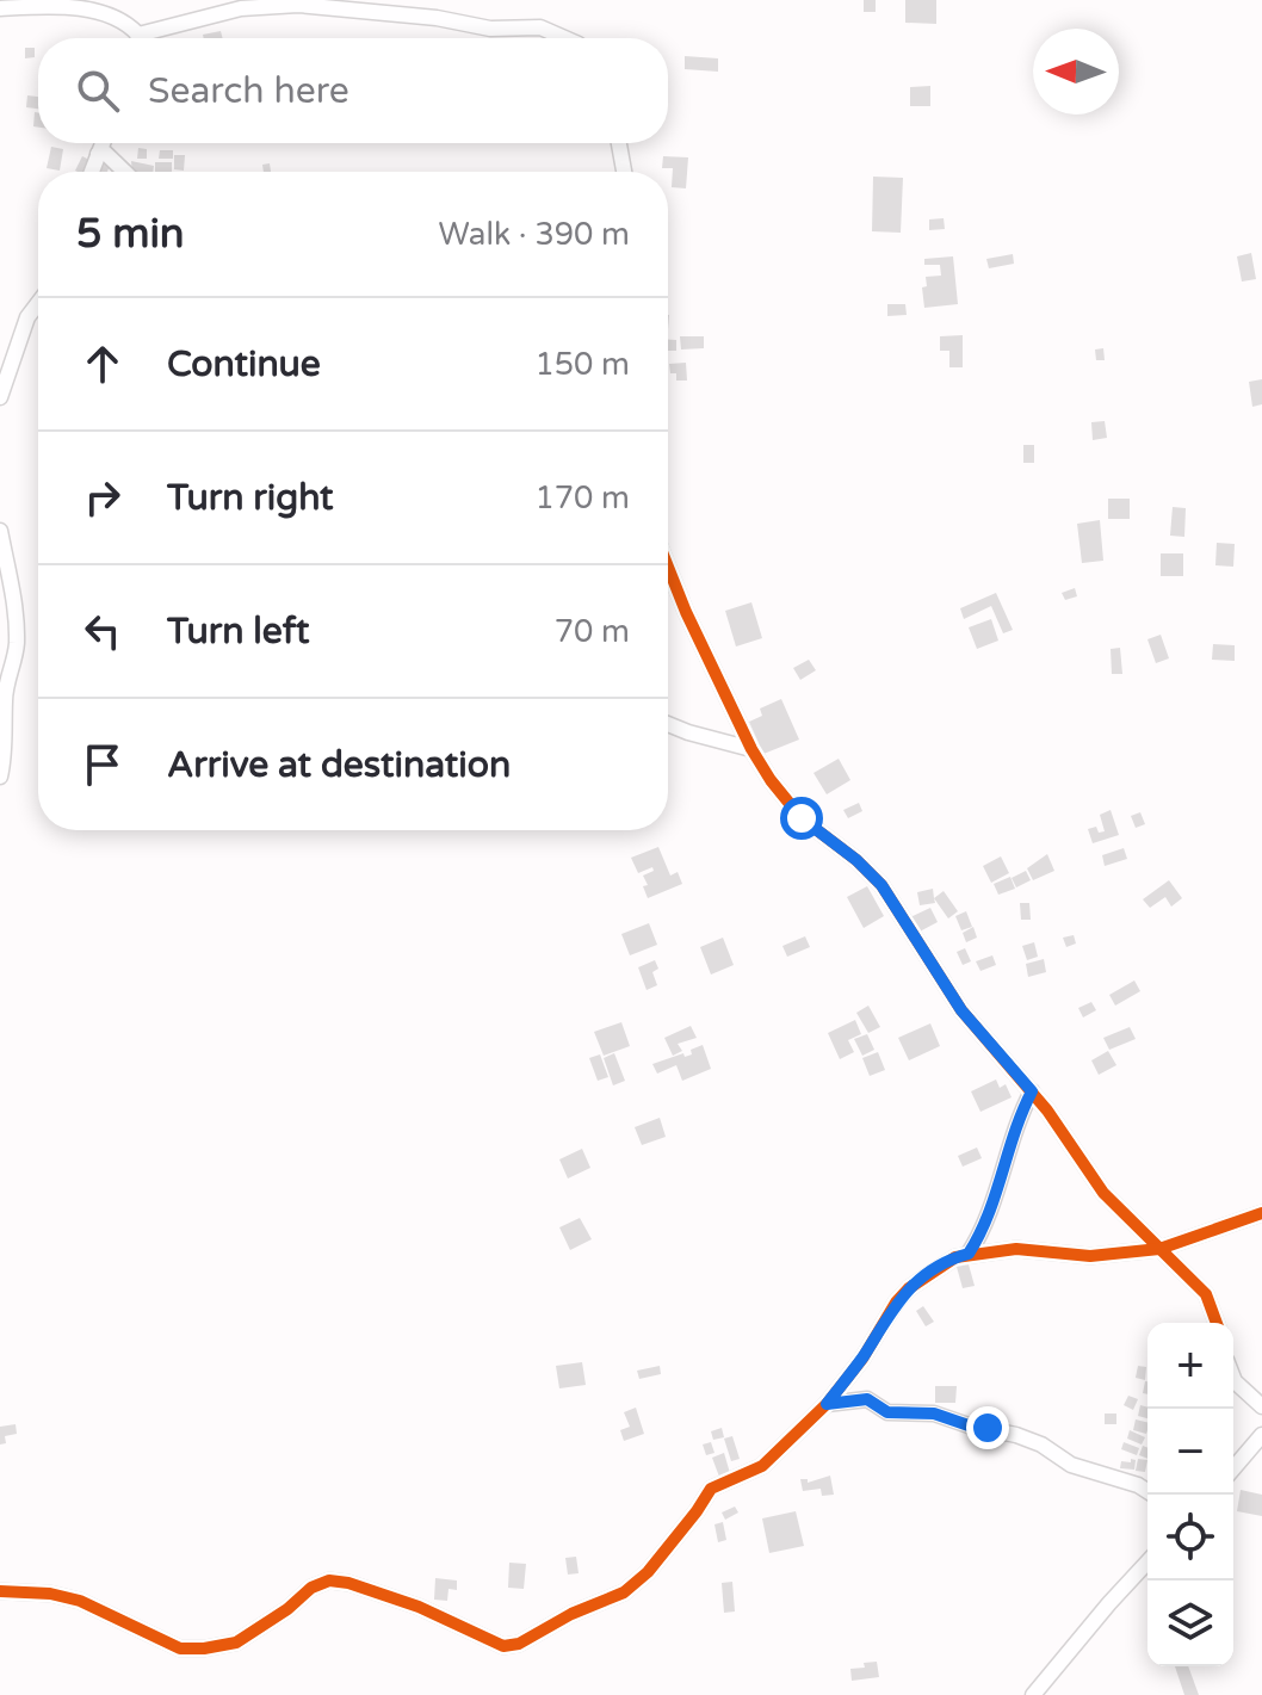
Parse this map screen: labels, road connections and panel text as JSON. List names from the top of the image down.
{
  "north": "left",
  "page": {
    "search": "Search here",
    "heading": ["5 min", "Walk · 390 m"],
    "list": [
      ["Continue", "150 m"],
      ["Turn right", "170 m"],
      ["Turn left", "70 m"],
      "Arrive at destination"
    ],
    "map_buttons": ["+", "−"]
  }
}
